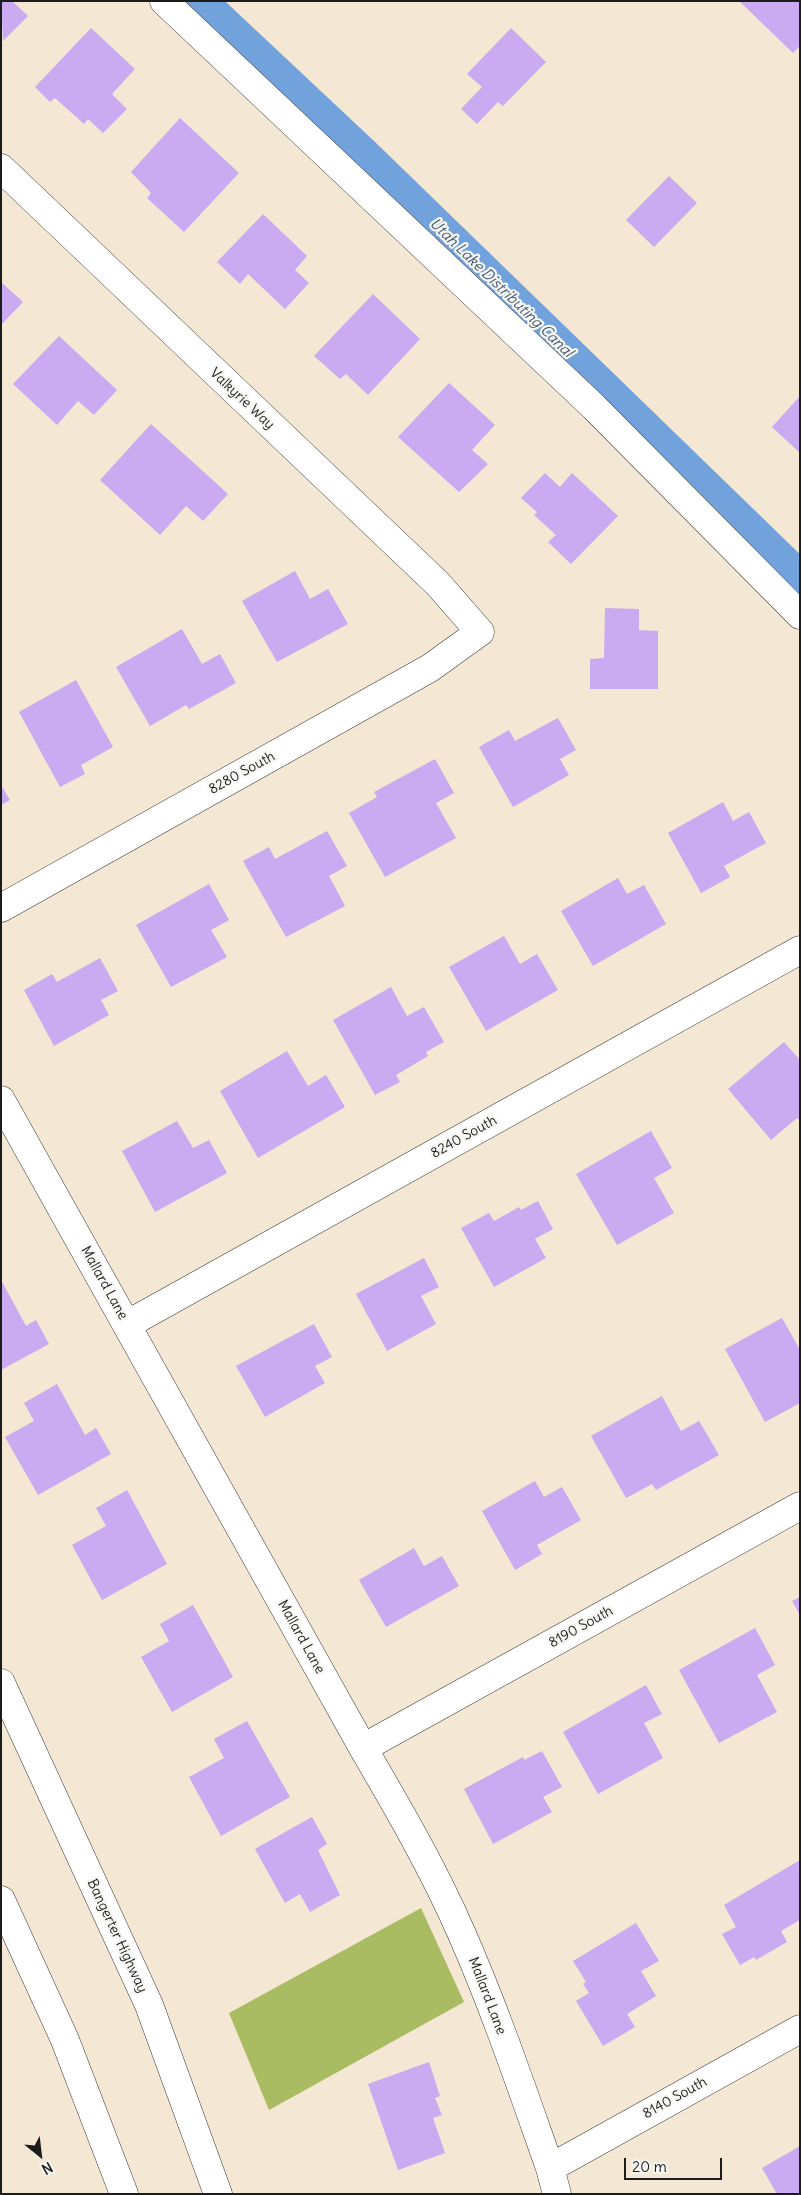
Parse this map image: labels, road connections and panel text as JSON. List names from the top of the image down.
{
  "streets": {
    "main road": [
      "Valkyrie Way",
      "8280 South",
      "8240 South",
      "Mallard Lane",
      "8190 South",
      "Bangerter Highway",
      "8140 South"
    ]
  },
  "crossings": [
    ["Valkyrie Way", "8280 South"],
    ["8240 South", "Mallard Lane"],
    ["Mallard Lane", "8190 South"],
    ["Mallard Lane", "8140 South"]
  ],
  "water": ["Utah Lake Distributing Canal"],
  "scale_bar": "20 m",
  "north": "bottom right"
}
